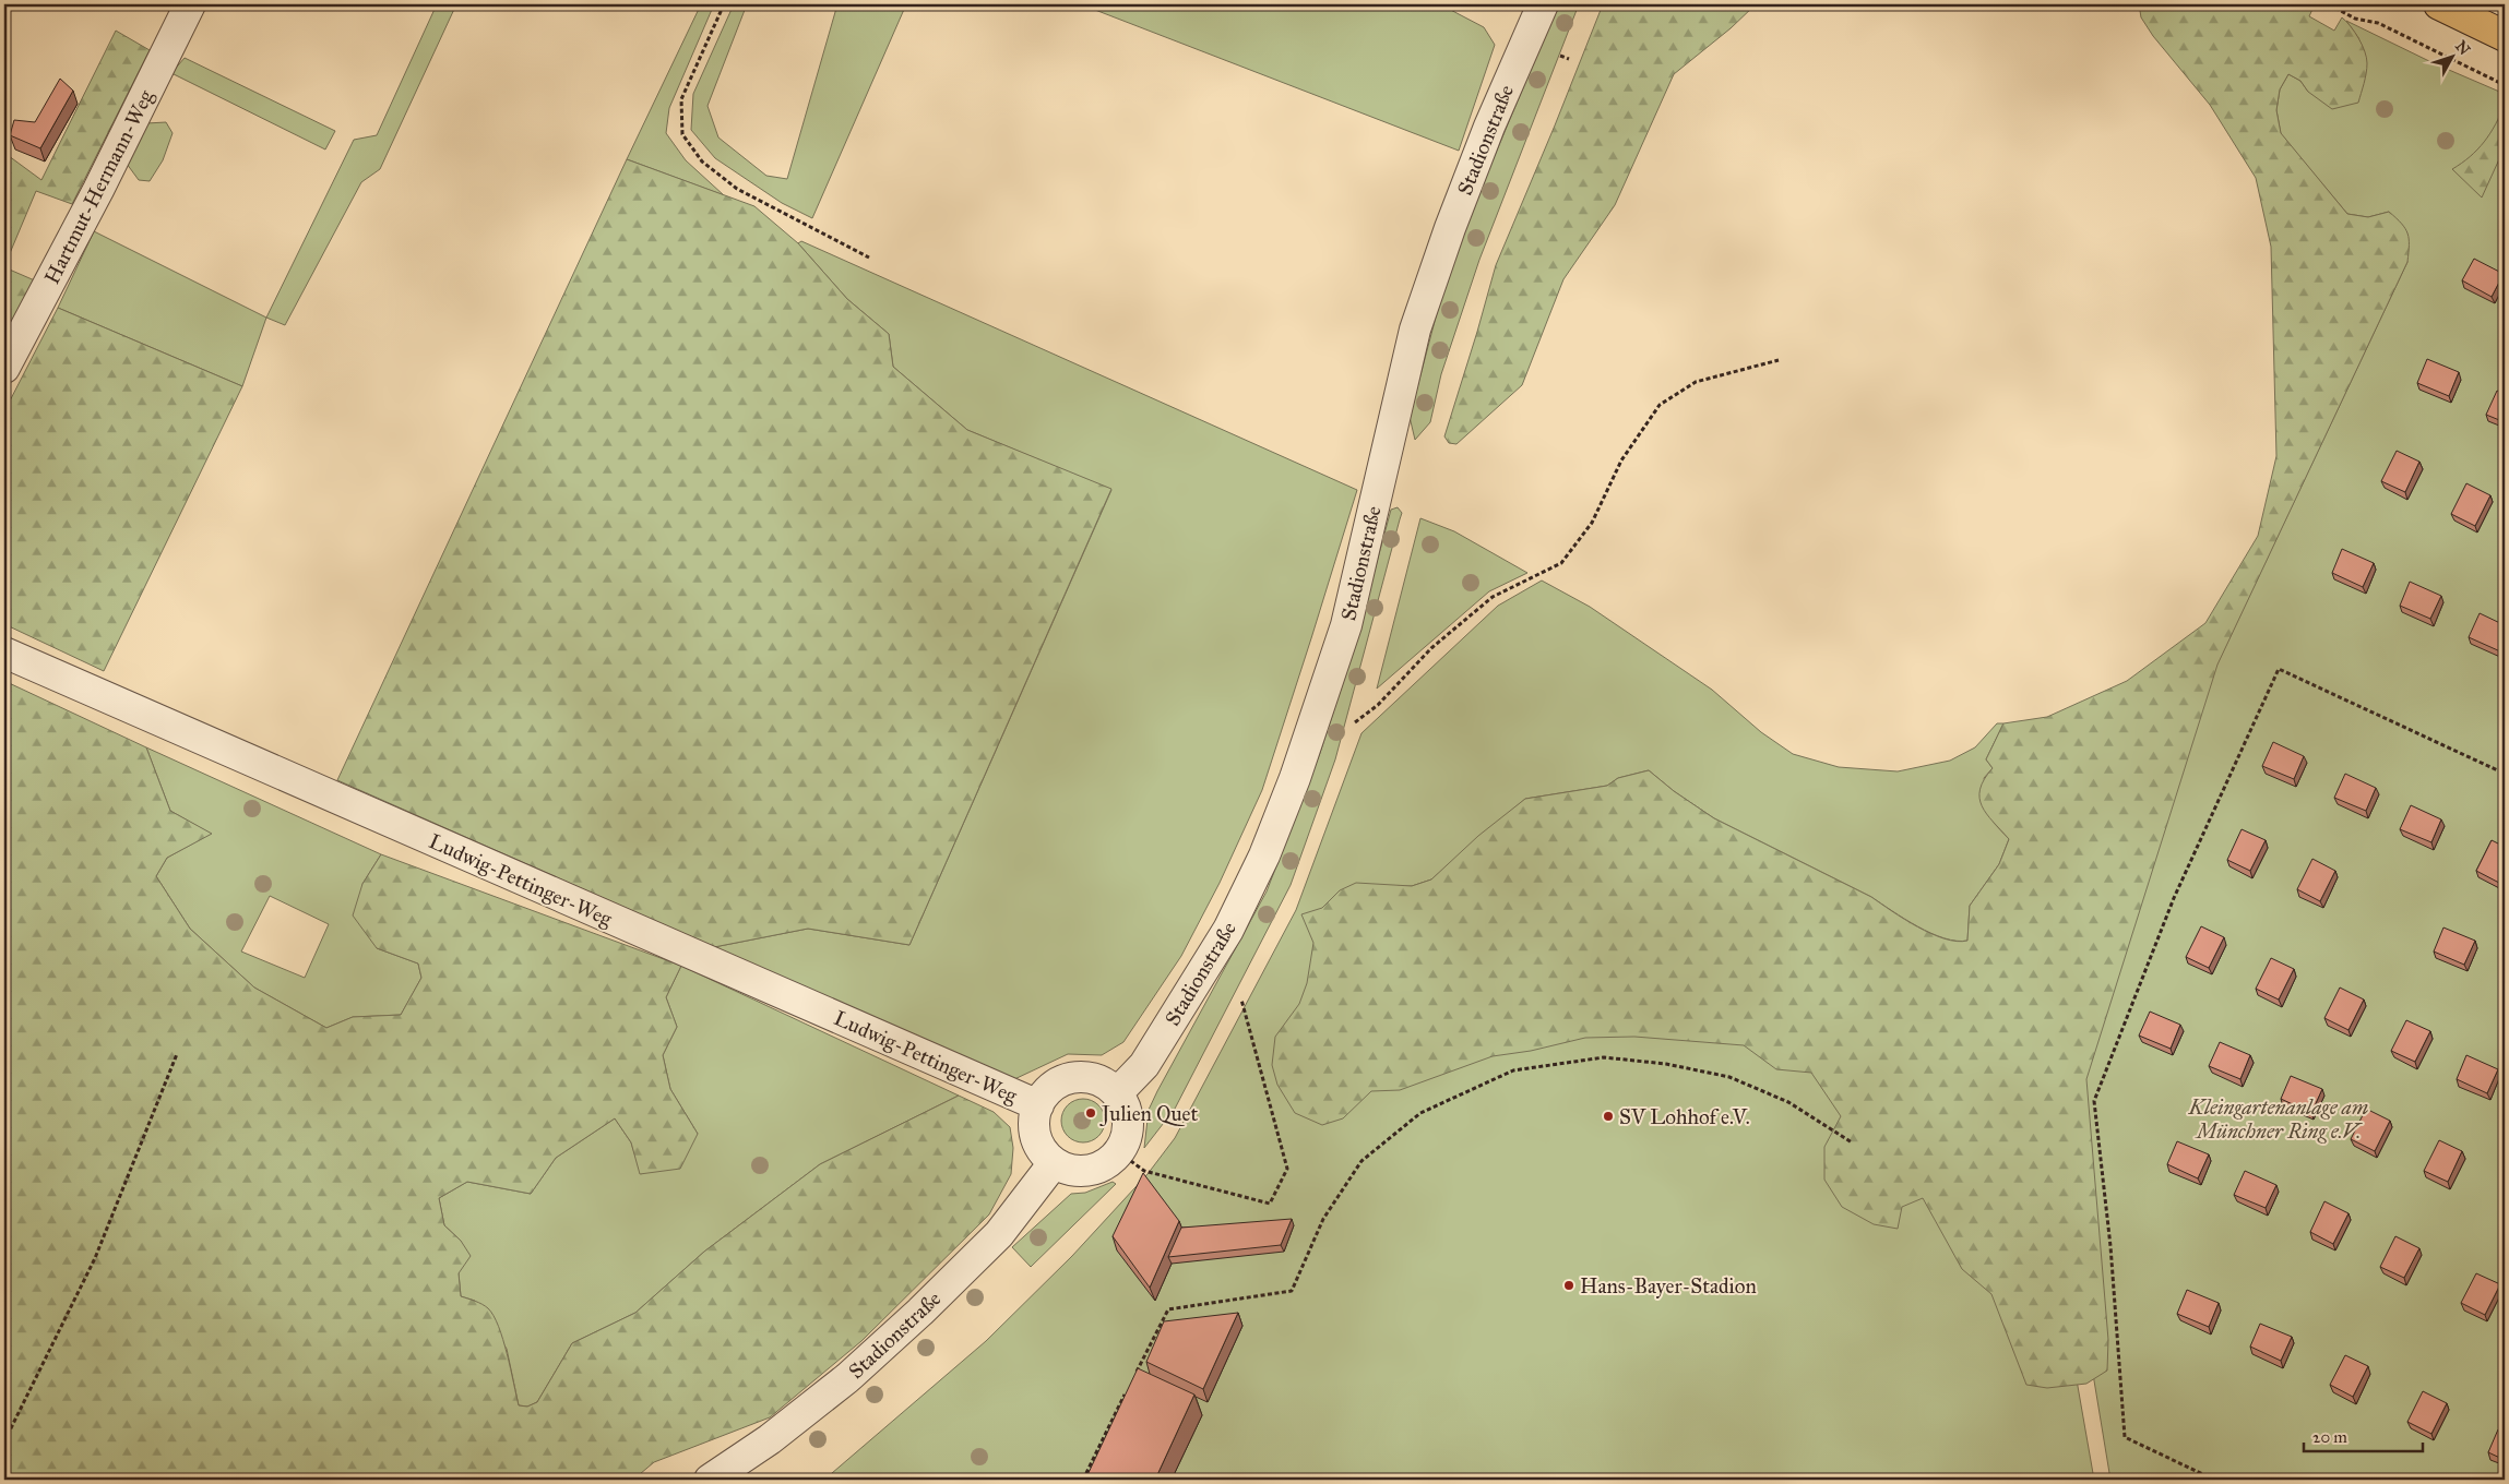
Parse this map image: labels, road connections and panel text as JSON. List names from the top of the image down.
{
  "streets": {
    "street": ["Stadionstraße", "Hartmut-Hermann-Weg", "Ludwig-Pettinger-Weg"]
  },
  "crossings": [
    ["Stadionstraße", "Ludwig-Pettinger-Weg"]
  ],
  "parks": ["Kleingartenanlage am Münchner Ring e.V."],
  "places": ["Julien Quet", "SV Lohhof e.V.", "Hans-Bayer-Stadion"],
  "scale_bar": "20 m",
  "north": "top right"
}
